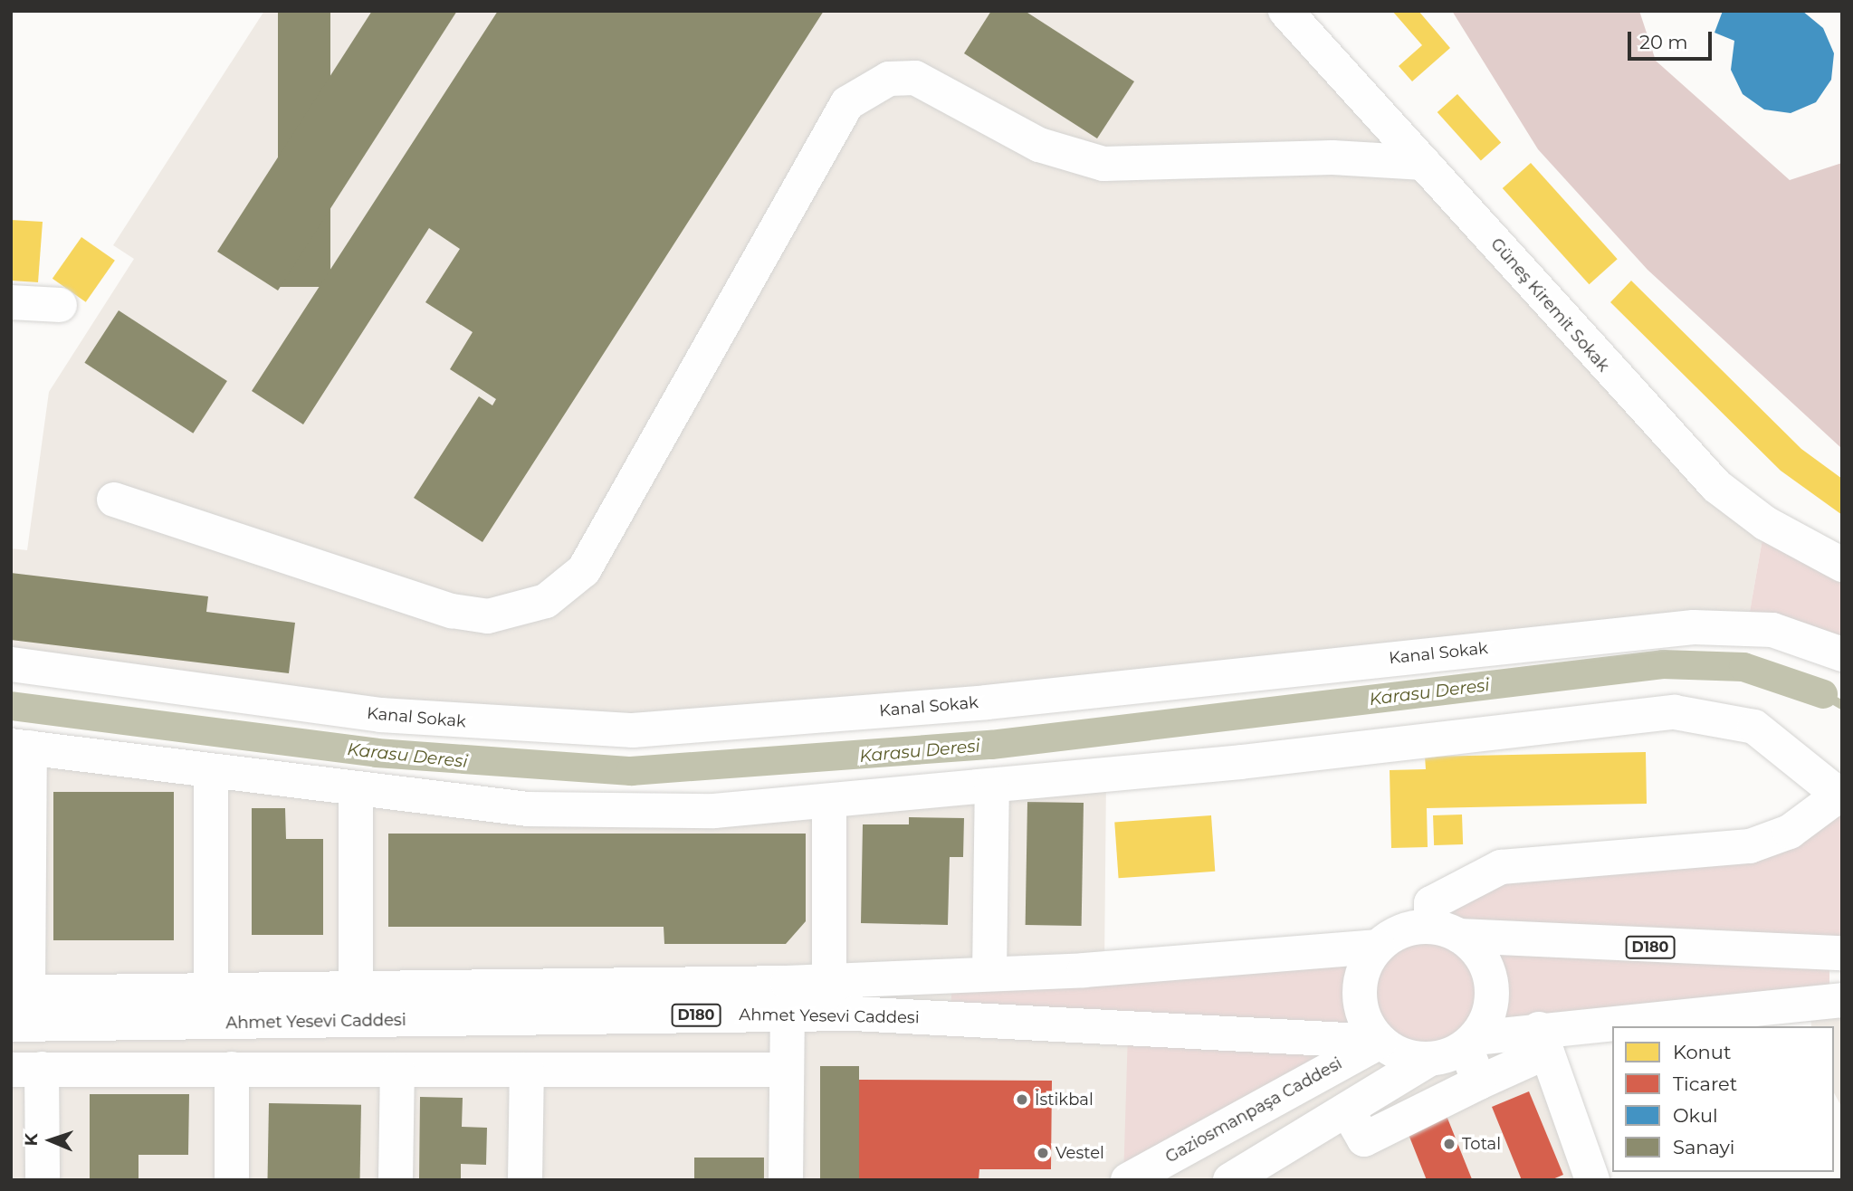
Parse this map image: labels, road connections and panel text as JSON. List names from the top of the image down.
{
  "streets": {
    "main road": [
      "Güneş Kiremit Sokak",
      "Kanal Sokak",
      "D180",
      "Ahmet Yesevi Caddesi",
      "Gaziosmanpaşa Caddesi"
    ]
  },
  "crossings": [
    ["D180", "Ahmet Yesevi Caddesi"],
    ["D180", "Gaziosmanpaşa Caddesi"],
    ["Ahmet Yesevi Caddesi", "Gaziosmanpaşa Caddesi"]
  ],
  "water": ["Karasu Deresi"],
  "places": ["İstikbal", "Total", "Vestel"],
  "legend": [
    "Konut",
    "Ticaret",
    "Okul",
    "Sanayi"
  ],
  "scale_bar": "20 m",
  "north": "left"
}
